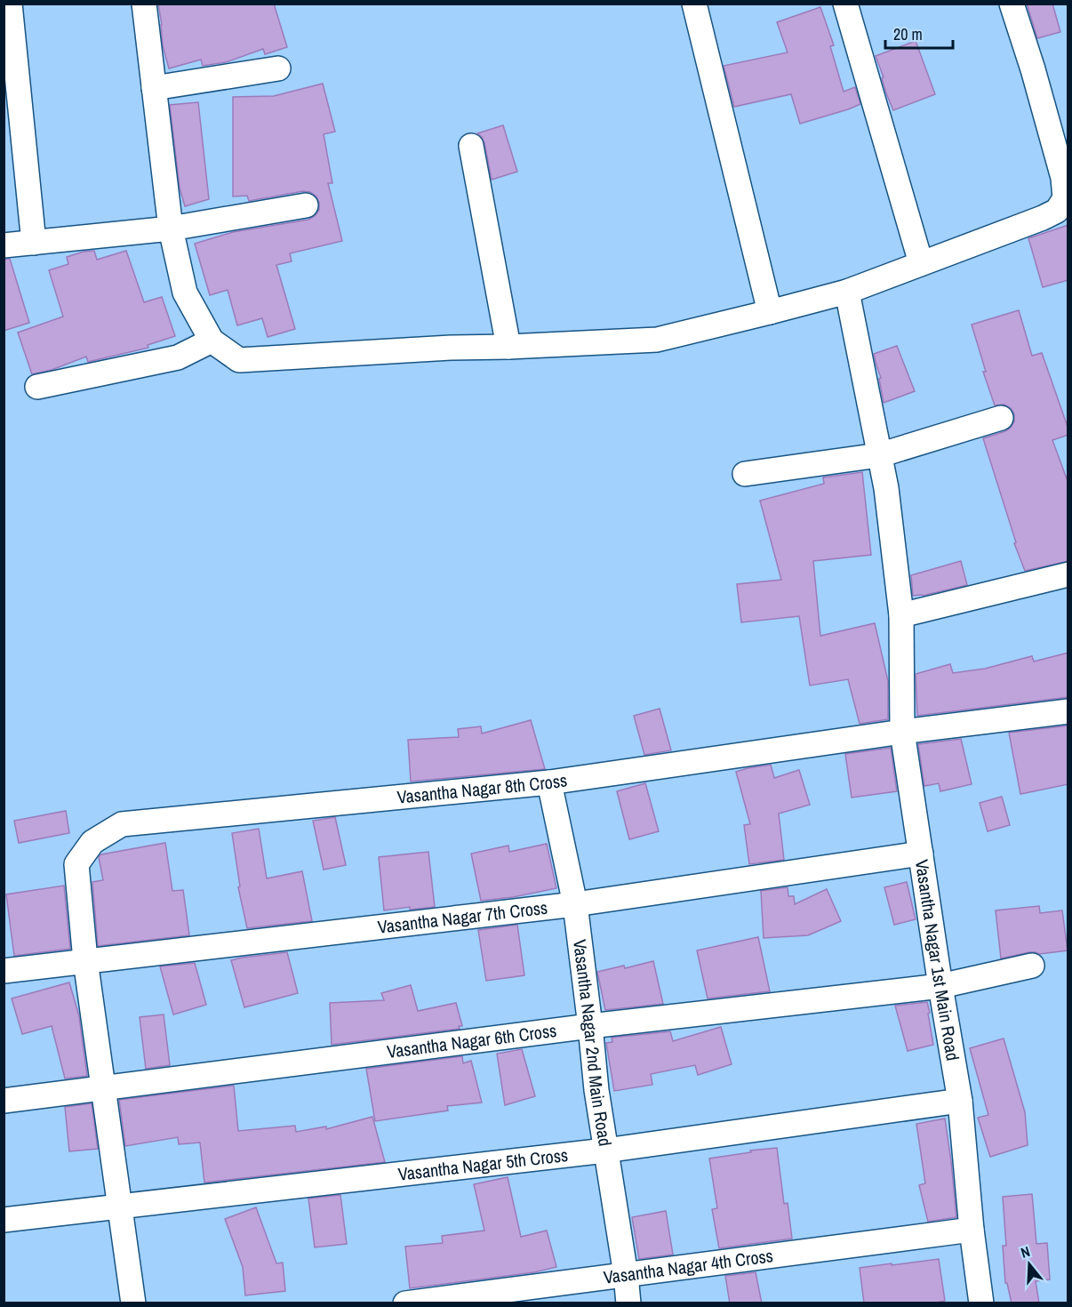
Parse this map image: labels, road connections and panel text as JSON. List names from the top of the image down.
{
  "streets": {
    "street": [
      "Vasantha Nagar 8th Cross",
      "Vasantha Nagar 7th Cross",
      "Vasantha Nagar 1st Main Road",
      "Vasantha Nagar 6th Cross",
      "Vasantha Nagar 2nd Main Road",
      "Vasantha Nagar 5th Cross",
      "Vasantha Nagar 4th Cross"
    ]
  },
  "crossings": [
    ["Vasantha Nagar 8th Cross", "Vasantha Nagar 7th Cross"],
    ["Vasantha Nagar 8th Cross", "Vasantha Nagar 1st Main Road"],
    ["Vasantha Nagar 8th Cross", "Vasantha Nagar 2nd Main Road"],
    ["Vasantha Nagar 7th Cross", "Vasantha Nagar 1st Main Road"],
    ["Vasantha Nagar 7th Cross", "Vasantha Nagar 2nd Main Road"],
    ["Vasantha Nagar 1st Main Road", "Vasantha Nagar 6th Cross"],
    ["Vasantha Nagar 1st Main Road", "Vasantha Nagar 5th Cross"],
    ["Vasantha Nagar 1st Main Road", "Vasantha Nagar 4th Cross"],
    ["Vasantha Nagar 6th Cross", "Vasantha Nagar 2nd Main Road"],
    ["Vasantha Nagar 2nd Main Road", "Vasantha Nagar 5th Cross"],
    ["Vasantha Nagar 2nd Main Road", "Vasantha Nagar 4th Cross"]
  ],
  "scale_bar": "20 m",
  "north": "top"
}
